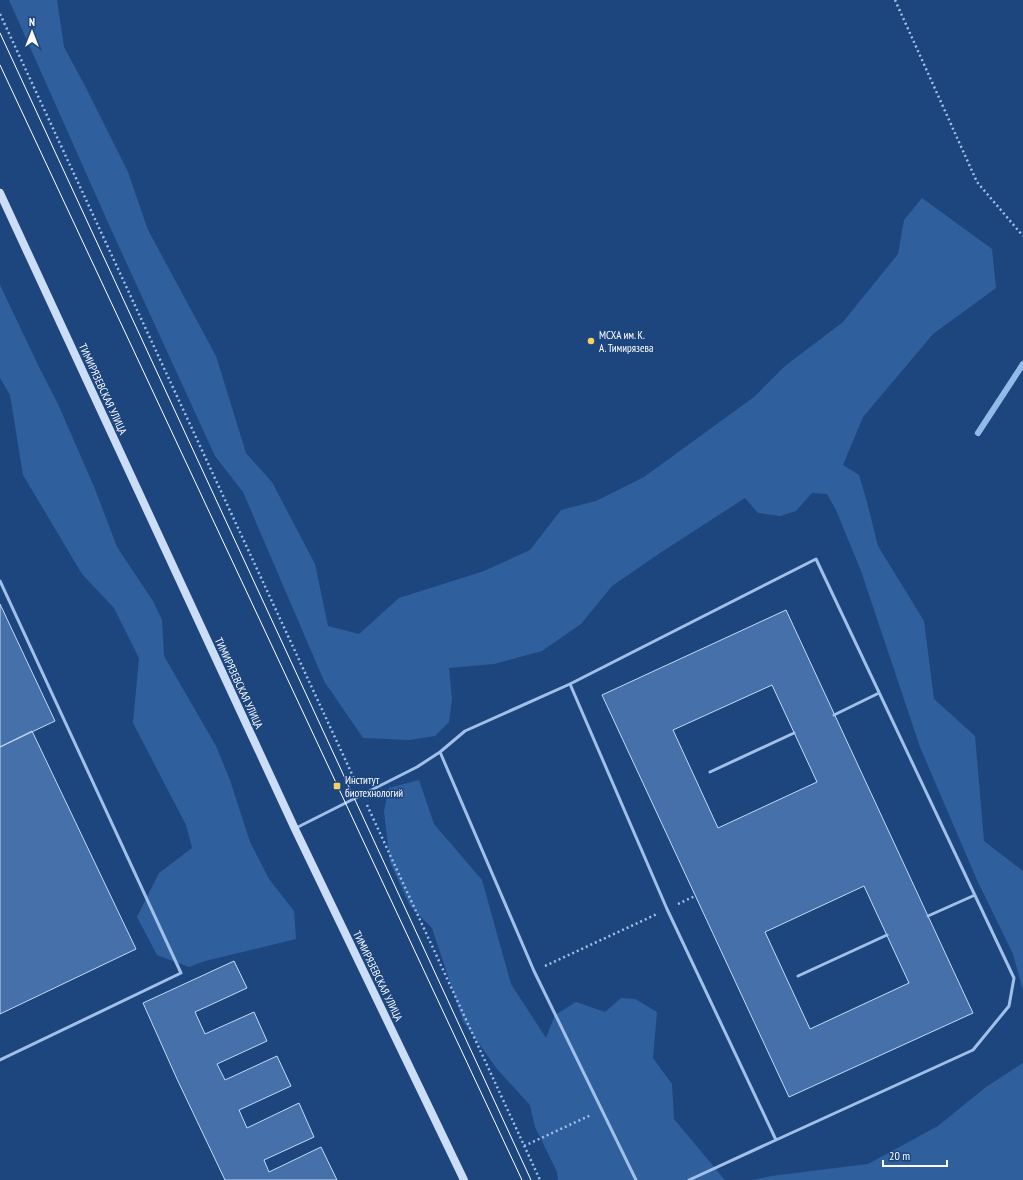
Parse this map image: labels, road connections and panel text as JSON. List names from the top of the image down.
{
  "streets": {
    "main road": ["ТИМИРЯЗЕВСКАЯ УЛИЦА"]
  },
  "places": {
    "other": ["МСХА им. К. А. Тимирязева"],
    "transit": ["Институт биотехнологий"]
  },
  "scale_bar": "20 m",
  "north": "top"
}
